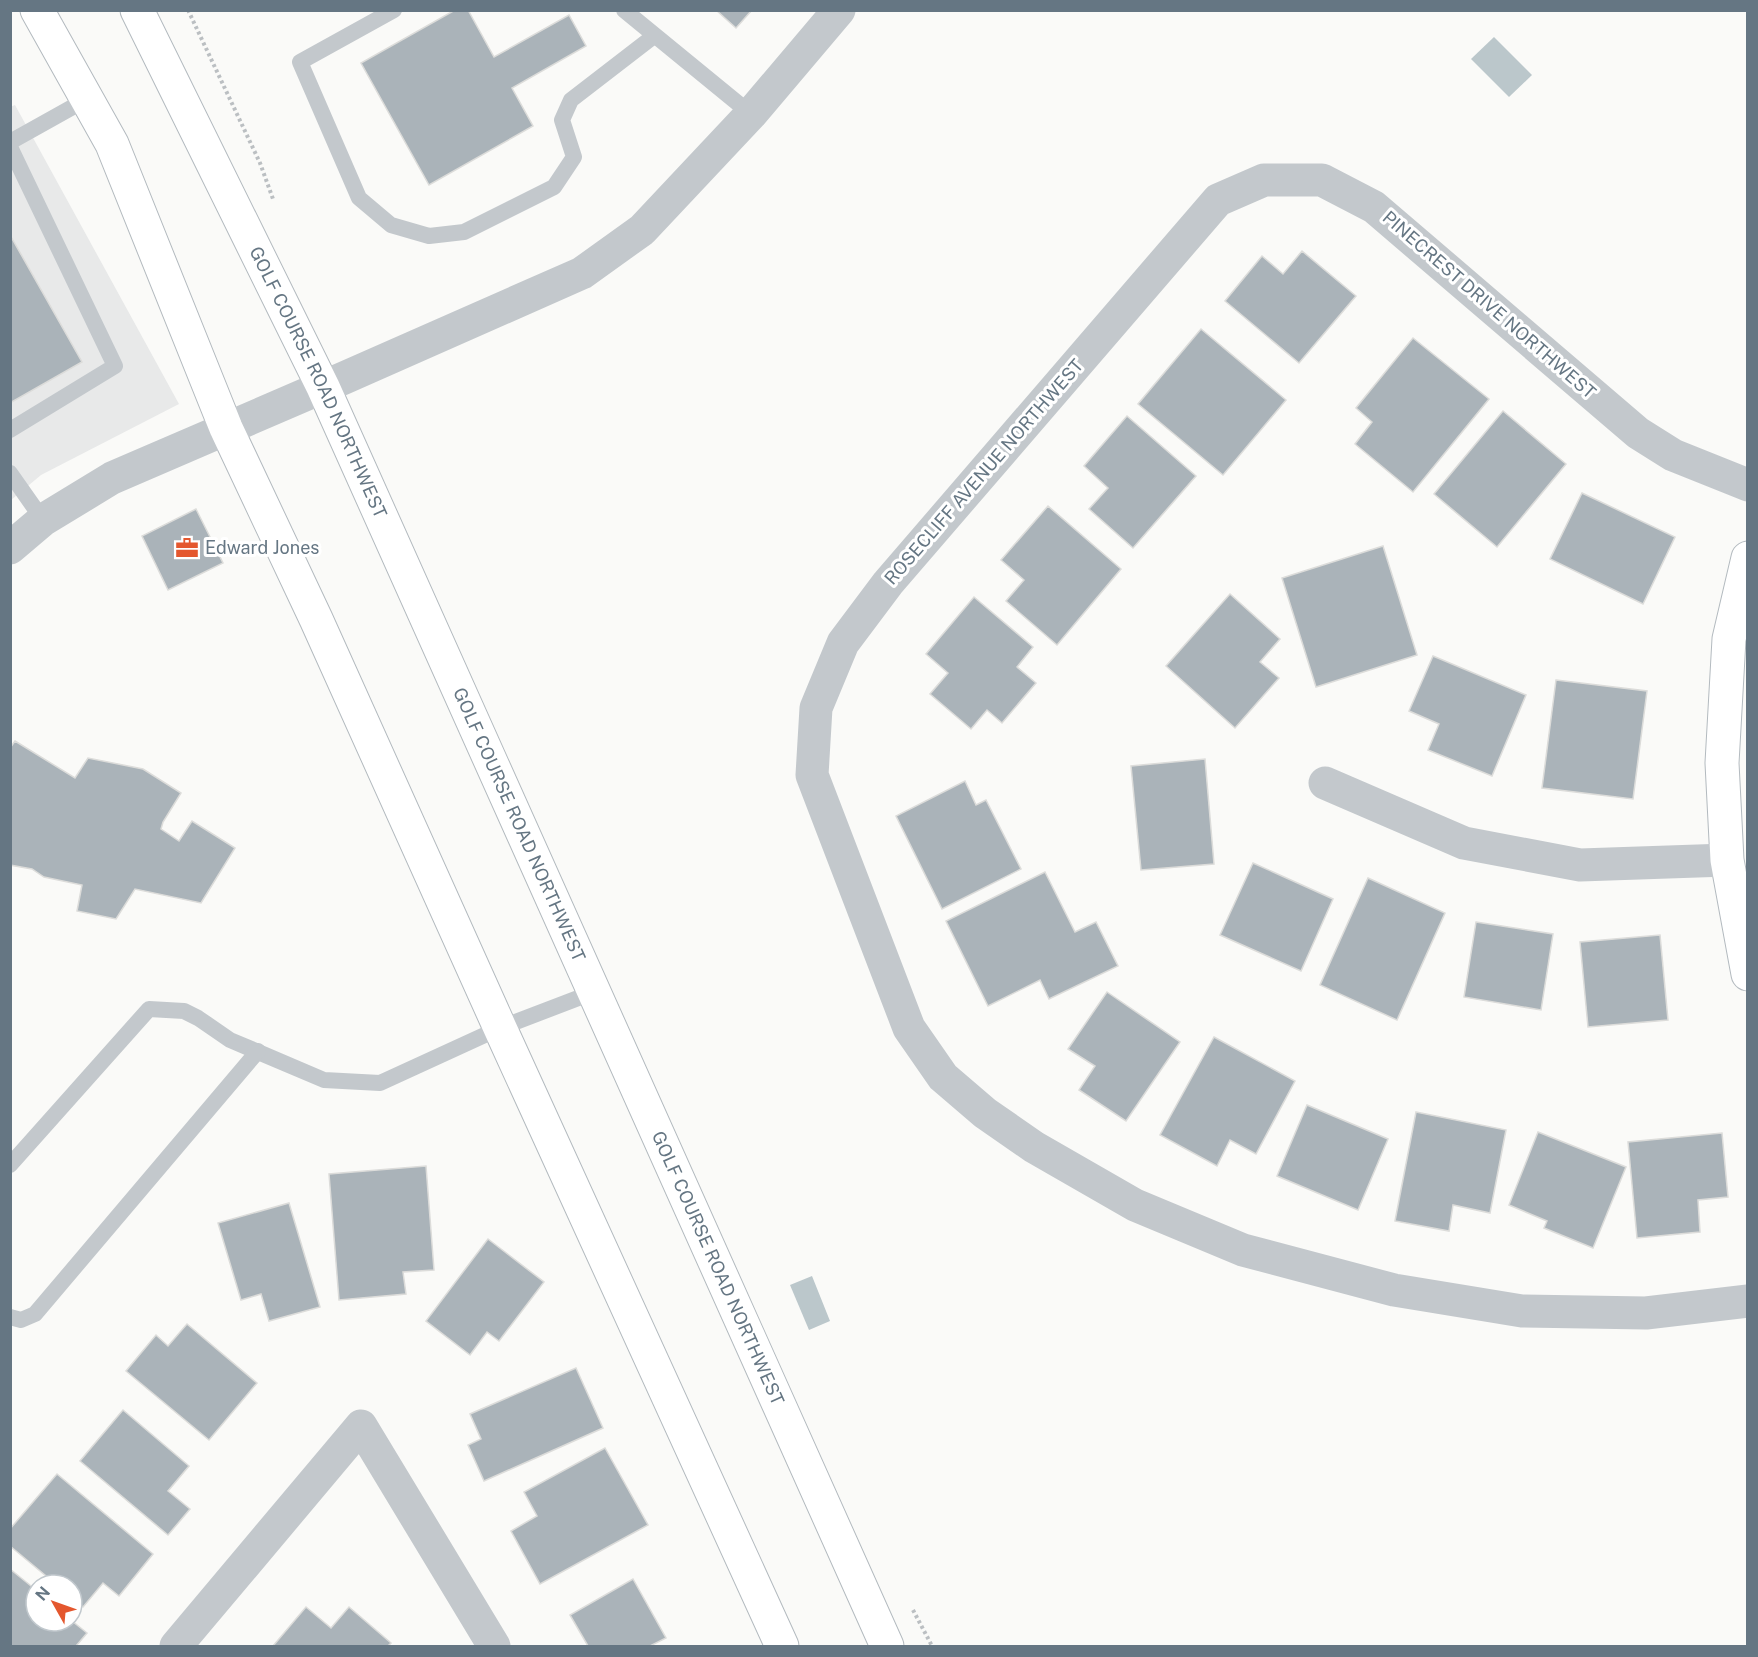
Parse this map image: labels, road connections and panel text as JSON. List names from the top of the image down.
{
  "streets": {
    "main road": ["GOLF COURSE ROAD NORTHWEST"],
    "street": ["PINECREST DRIVE NORTHWEST", "ROSECLIFF AVENUE NORTHWEST"]
  },
  "crossings": [
    ["PINECREST DRIVE NORTHWEST", "ROSECLIFF AVENUE NORTHWEST"]
  ],
  "places": {
    "office": ["Edward Jones"]
  },
  "north": "top left"
}
